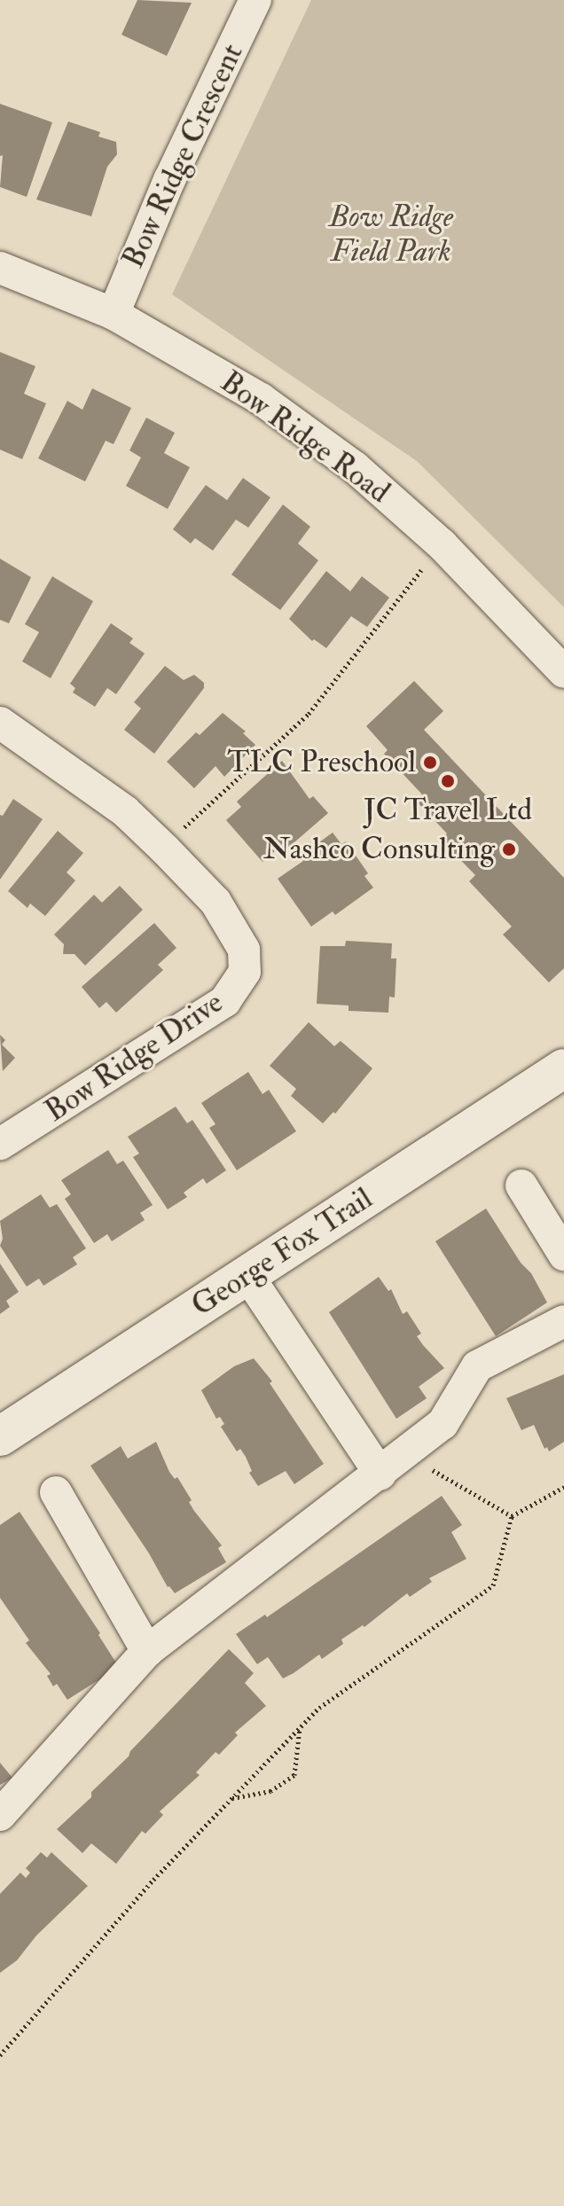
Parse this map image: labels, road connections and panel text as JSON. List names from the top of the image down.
{
  "streets": {
    "street": [
      "Bow Ridge Crescent",
      "Bow Ridge Road",
      "Bow Ridge Drive",
      "George Fox Trail"
    ]
  },
  "crossings": [
    ["Bow Ridge Crescent", "Bow Ridge Road"]
  ],
  "parks": ["Bow Ridge Field Park"],
  "places": ["TLC Preschool", "JC Travel Ltd", "Nashco Consulting"]
}
